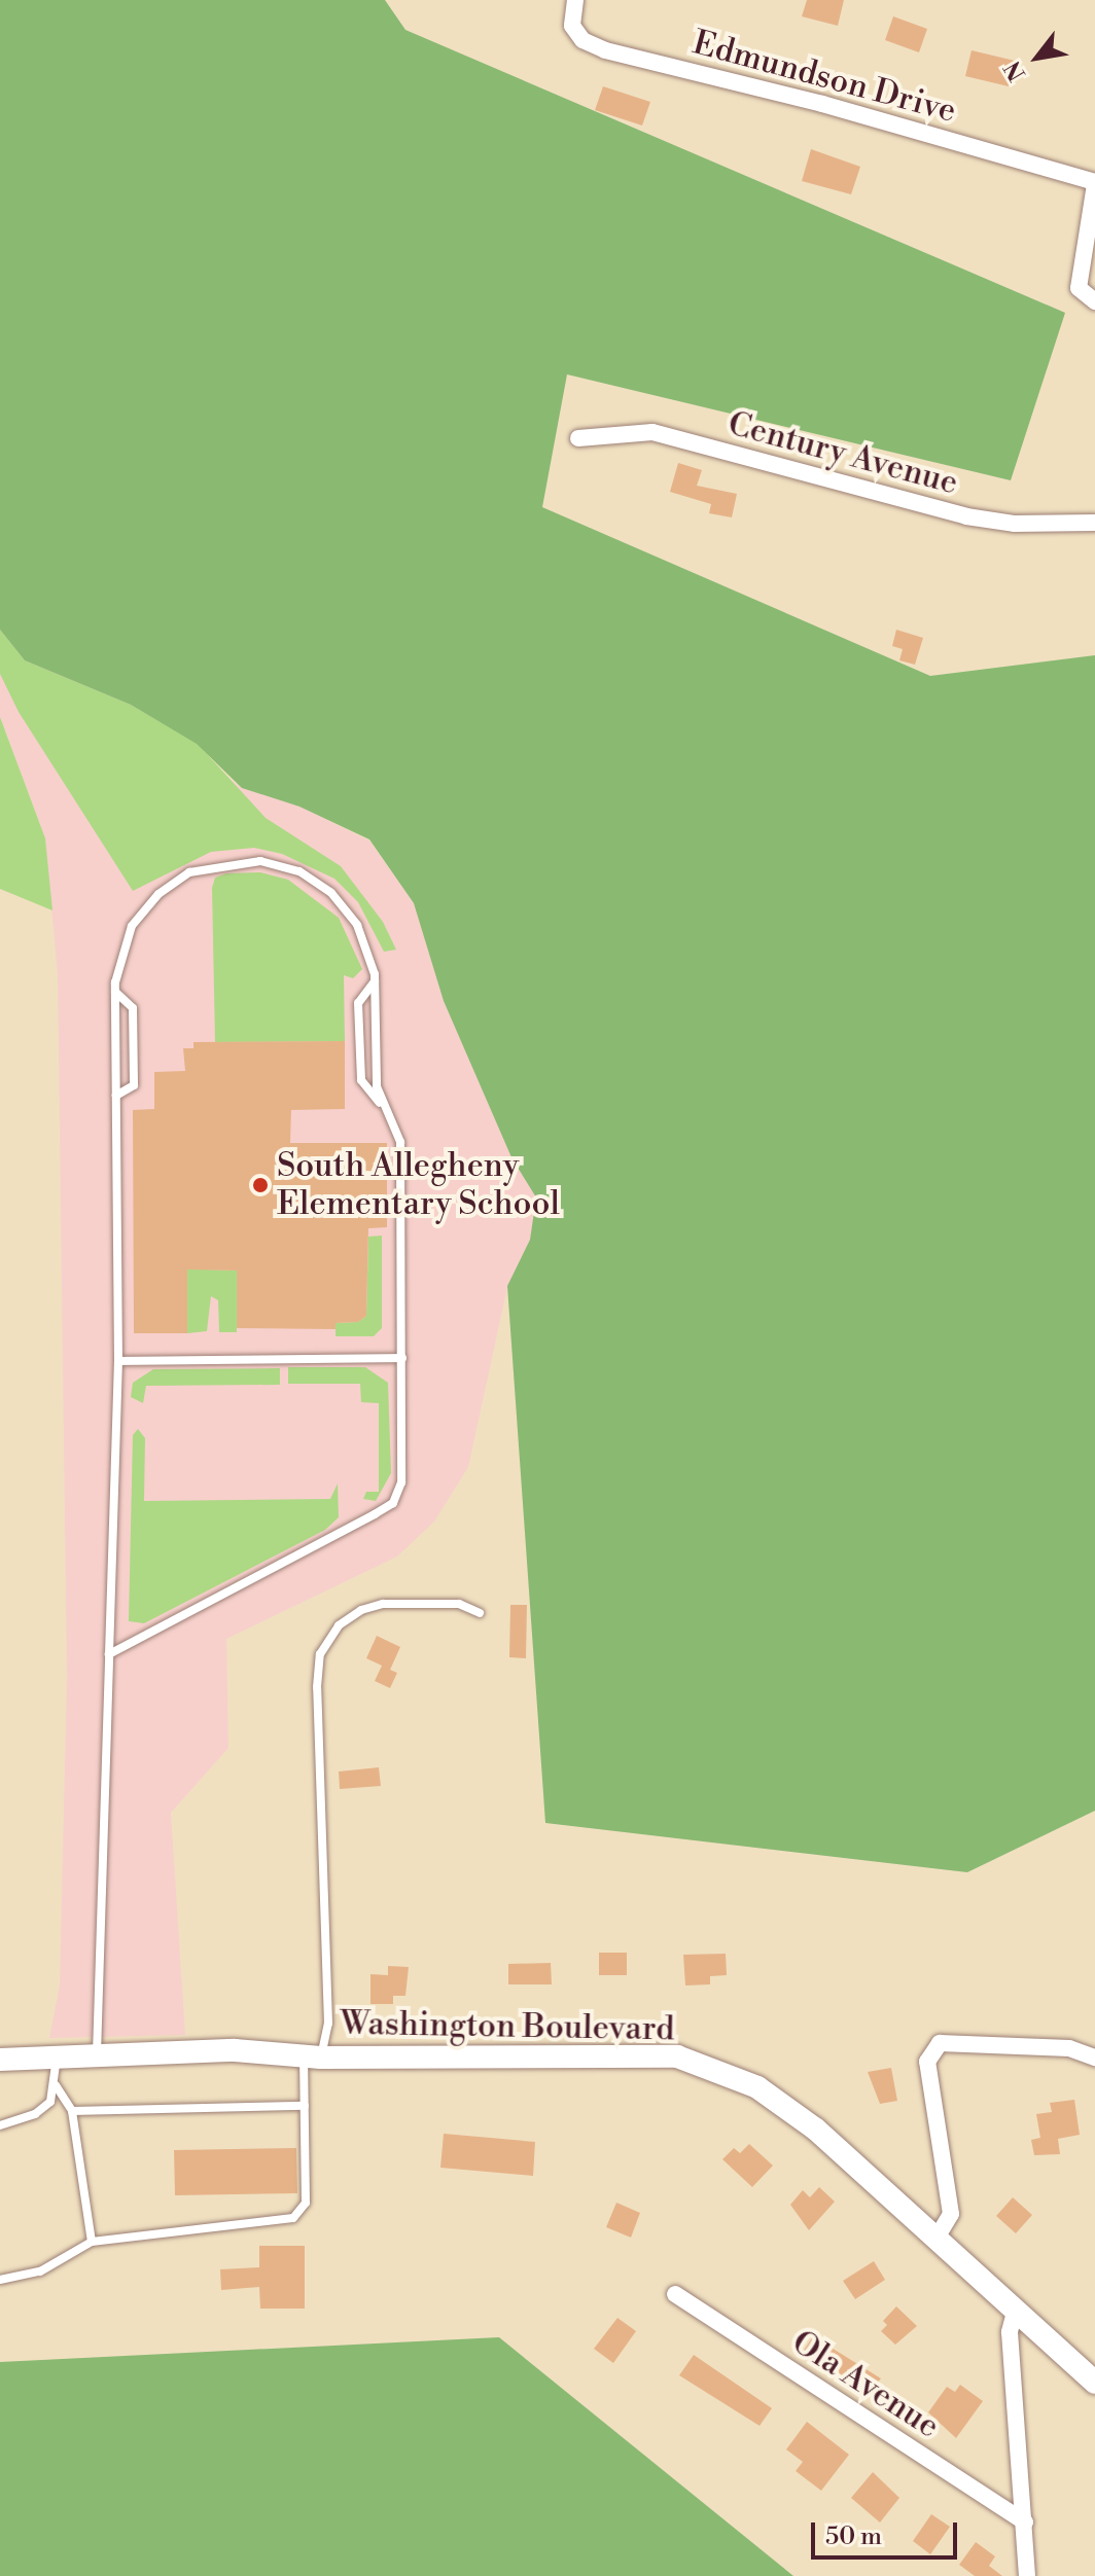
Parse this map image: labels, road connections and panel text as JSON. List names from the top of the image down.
{
  "streets": {
    "street": [
      "Edmundson Drive",
      "Century Avenue",
      "Washington Boulevard",
      "Ola Avenue"
    ]
  },
  "places": ["South Allegheny Elementary School"],
  "scale_bar": "50 m",
  "north": "bottom left"
}
